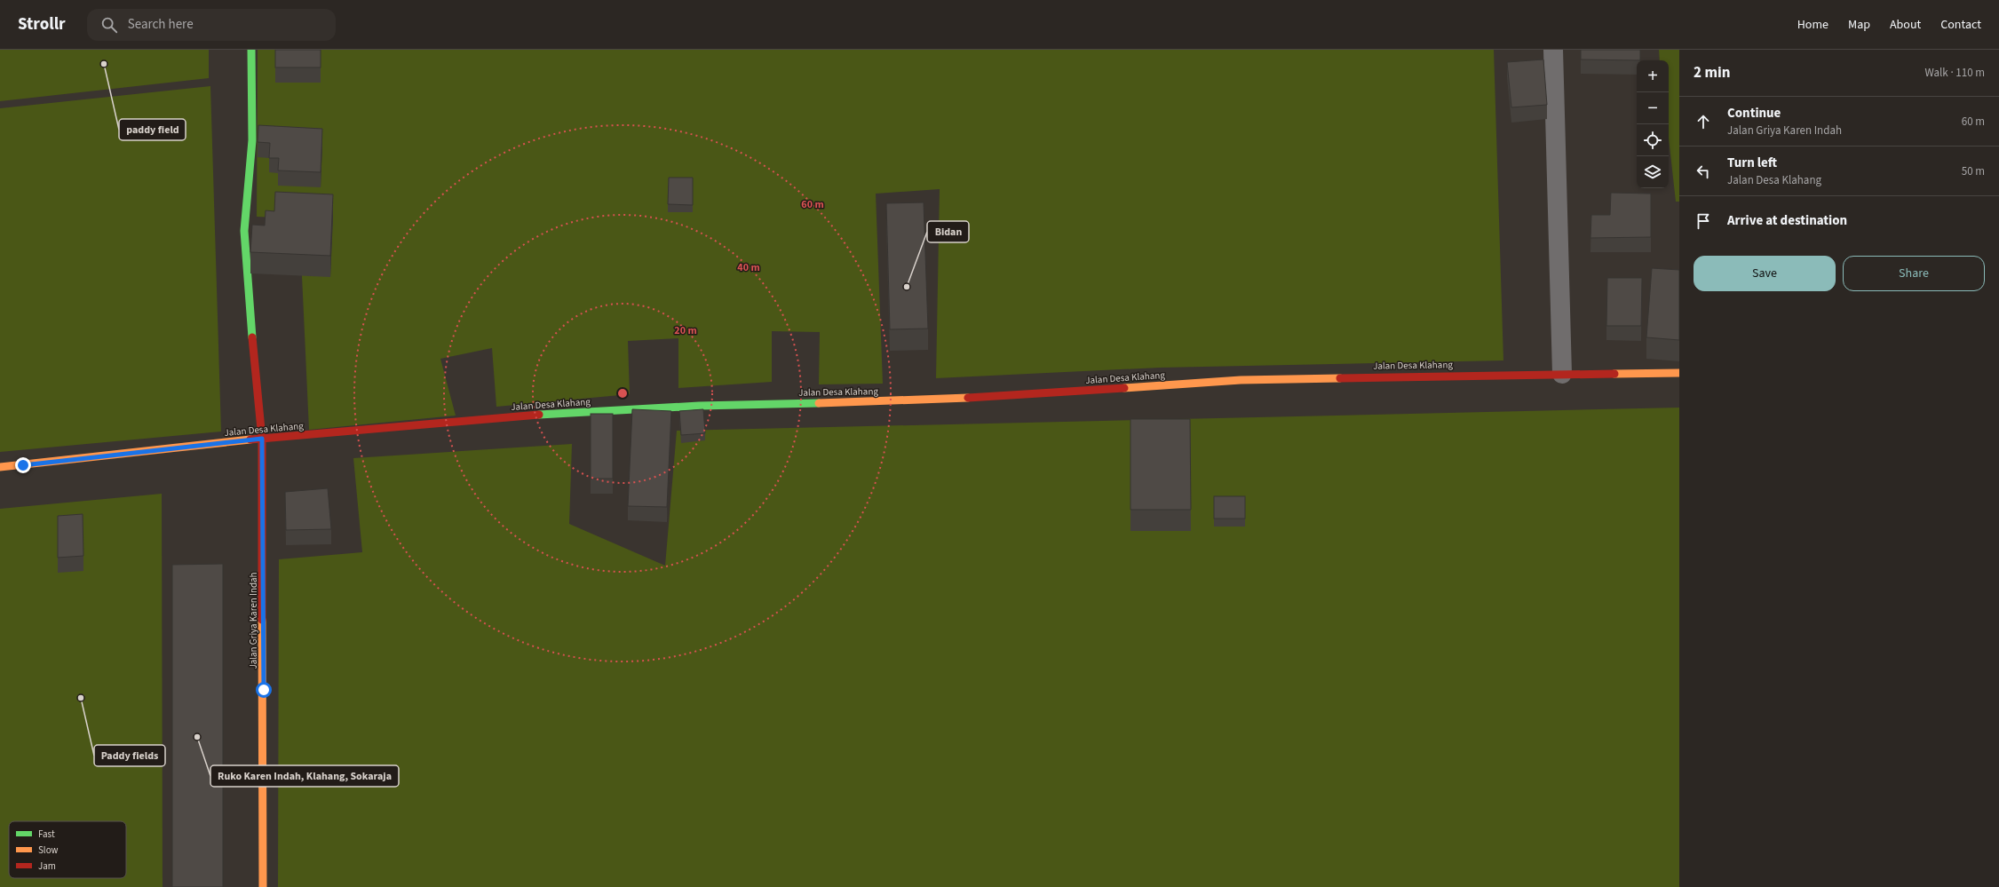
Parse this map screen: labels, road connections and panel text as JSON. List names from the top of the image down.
{
  "streets": {
    "street": ["Jalan Desa Klahang", "Jalan Griya Karen Indah"]
  },
  "crossings": [
    ["Jalan Desa Klahang", "Jalan Griya Karen Indah"]
  ],
  "places": [
    "paddy field",
    "Bidan",
    "Paddy fields",
    "Ruko Karen Indah, Klahang, Sokaraja"
  ],
  "legend": ["Fast", "Slow", "Jam"],
  "page": {
    "header": "Strollr",
    "search": "Search here",
    "nav": [
      "Home",
      "Map",
      "About",
      "Contact"
    ],
    "heading": ["2 min", "Walk · 110 m"],
    "map_buttons": ["+", "−"],
    "list": [
      ["Continue", "Jalan Griya Karen Indah", "60 m"],
      ["Turn left", "Jalan Desa Klahang", "50 m"],
      "Arrive at destination"
    ],
    "buttons": ["Save", "Share"]
  },
  "rings": ["60 m", "40 m", "20 m"]
}
